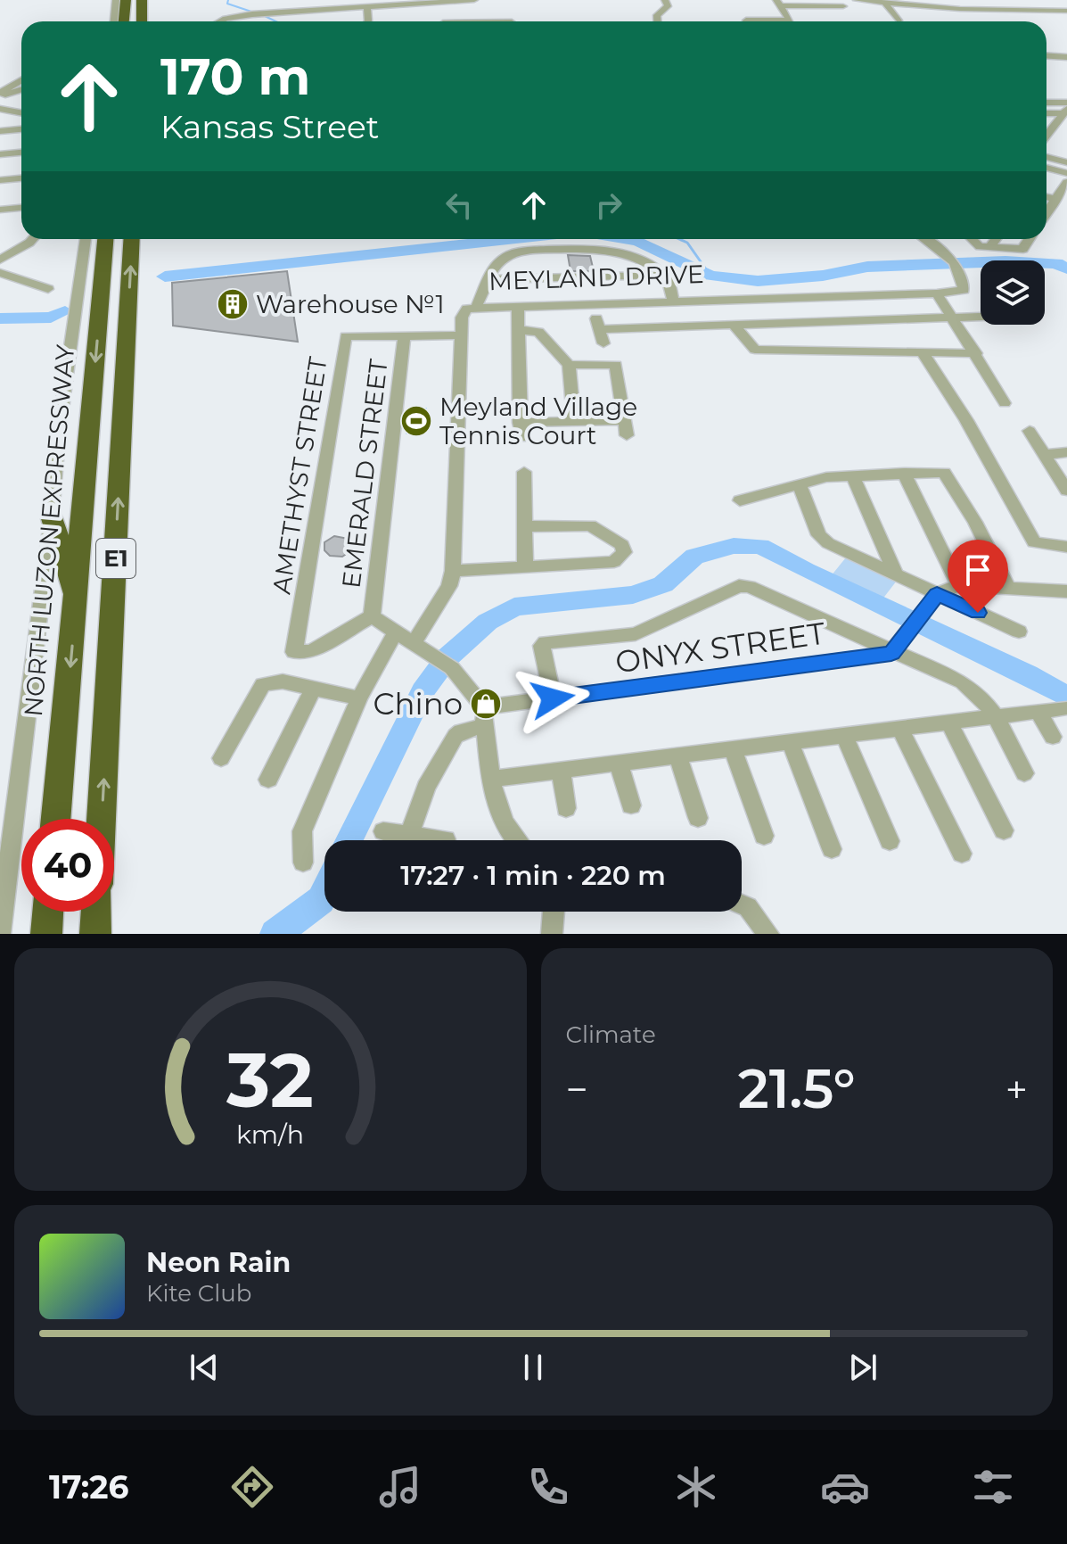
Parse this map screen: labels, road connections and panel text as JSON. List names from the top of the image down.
{
  "streets": {
    "highway": ["NORTH LUZON EXPRESSWAY", "E1"],
    "street": [
      "MEYLAND DRIVE",
      "EMERALD STREET",
      "AMETHYST STREET",
      "ONYX STREET"
    ]
  },
  "crossings": [
    ["MEYLAND DRIVE", "AMETHYST STREET"],
    ["EMERALD STREET", "AMETHYST STREET"]
  ],
  "places": {
    "building": ["Warehouse №1"],
    "sports": ["Meyland Village Tennis Court"],
    "shop": ["Chino"]
  },
  "page": {
    "turn": ["170 m", "Kansas Street"],
    "limit": "40",
    "trip": "17:27 · 1 min · 220 m",
    "tile": "Climate",
    "heat": ["−", "21.5°", "+"],
    "song": ["Neon Rain", "Kite Club"],
    "tabs": "17:26",
    "gauge": ["32", "km/h"]
  }
}
